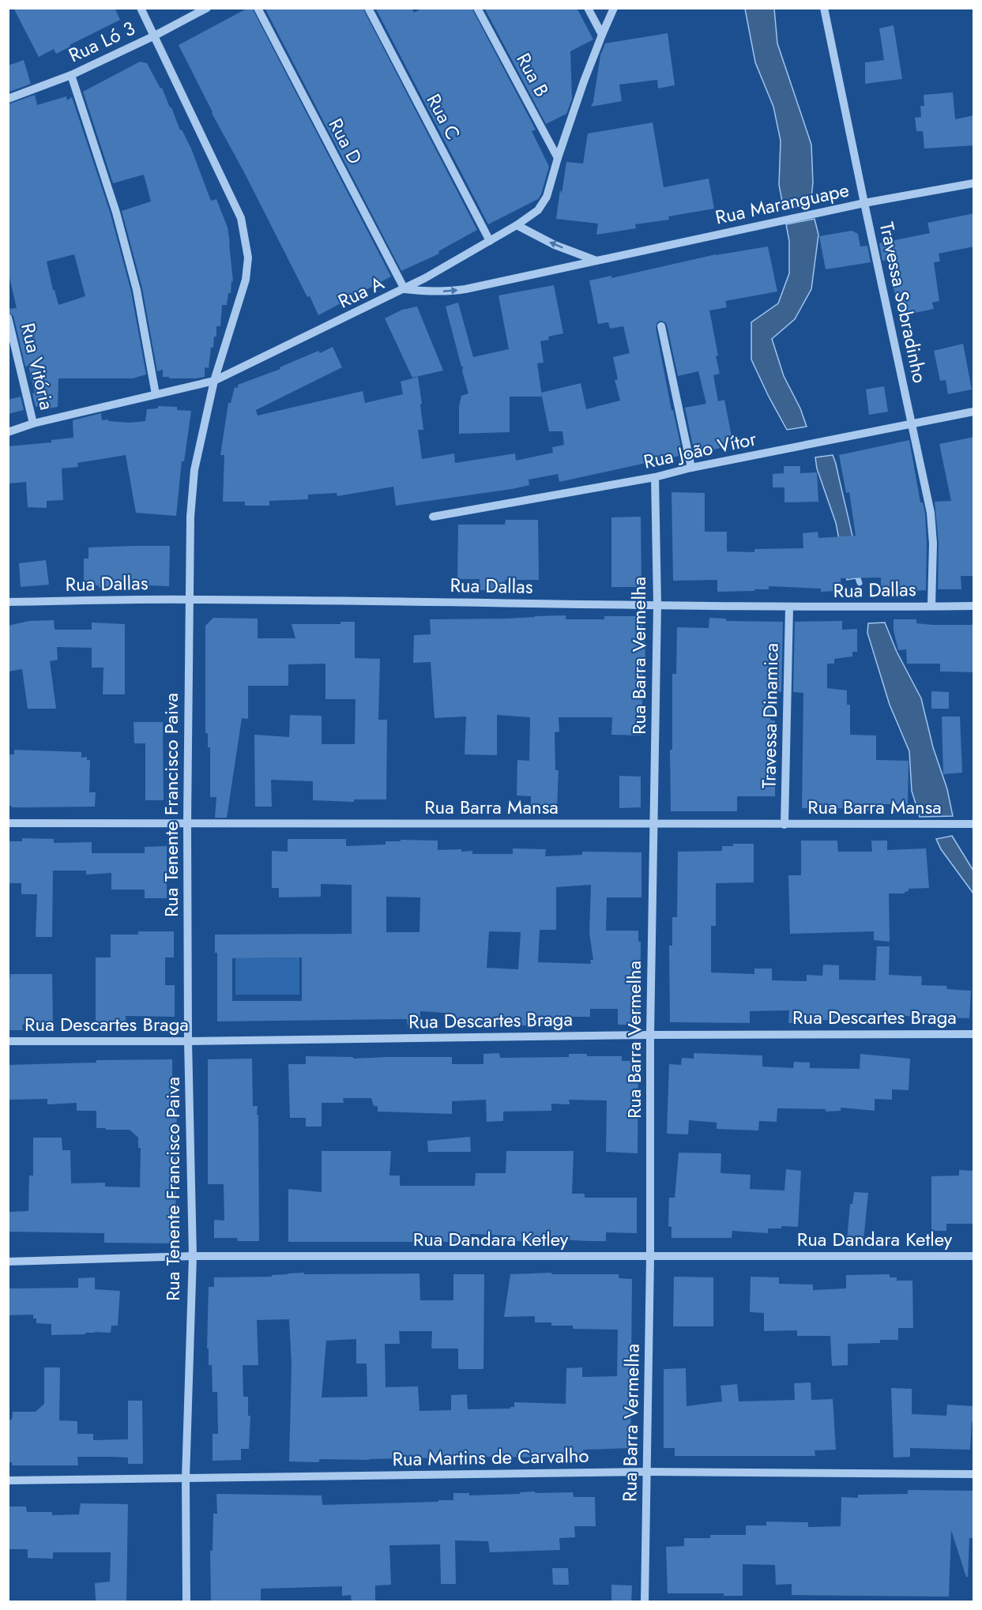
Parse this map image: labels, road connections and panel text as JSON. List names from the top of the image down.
{
  "streets": {
    "street": [
      "Rua Ló 3",
      "Rua B",
      "Rua C",
      "Rua D",
      "Rua Maranguape",
      "Rua A",
      "Travessa Sobradinho",
      "Rua Vitória",
      "Rua João Vítor",
      "Rua Dallas",
      "Rua Barra Vermelha",
      "Travessa Dinamica",
      "Rua Tenente Francisco Paiva",
      "Rua Barra Mansa",
      "Rua Descartes Braga",
      "Rua Dandara Ketley",
      "Rua Martins de Carvalho"
    ]
  },
  "crossings": [
    ["Rua Ló 3", "Rua Tenente Francisco Paiva"],
    ["Rua B", "Rua A"],
    ["Rua C", "Rua A"],
    ["Rua D", "Rua Maranguape"],
    ["Rua D", "Rua A"],
    ["Rua Maranguape", "Rua A"],
    ["Rua Maranguape", "Travessa Sobradinho"],
    ["Rua A", "Rua Vitória"],
    ["Rua A", "Rua Tenente Francisco Paiva"],
    ["Travessa Sobradinho", "Rua João Vítor"],
    ["Travessa Sobradinho", "Rua Dallas"],
    ["Rua João Vítor", "Rua Barra Vermelha"],
    ["Rua Dallas", "Rua Barra Vermelha"],
    ["Rua Dallas", "Travessa Dinamica"],
    ["Rua Dallas", "Rua Tenente Francisco Paiva"],
    ["Rua Barra Vermelha", "Rua Barra Mansa"],
    ["Rua Barra Vermelha", "Rua Descartes Braga"],
    ["Rua Barra Vermelha", "Rua Dandara Ketley"],
    ["Rua Barra Vermelha", "Rua Martins de Carvalho"],
    ["Travessa Dinamica", "Rua Barra Mansa"],
    ["Rua Tenente Francisco Paiva", "Rua Barra Mansa"],
    ["Rua Tenente Francisco Paiva", "Rua Descartes Braga"],
    ["Rua Tenente Francisco Paiva", "Rua Dandara Ketley"],
    ["Rua Tenente Francisco Paiva", "Rua Martins de Carvalho"]
  ]
}
